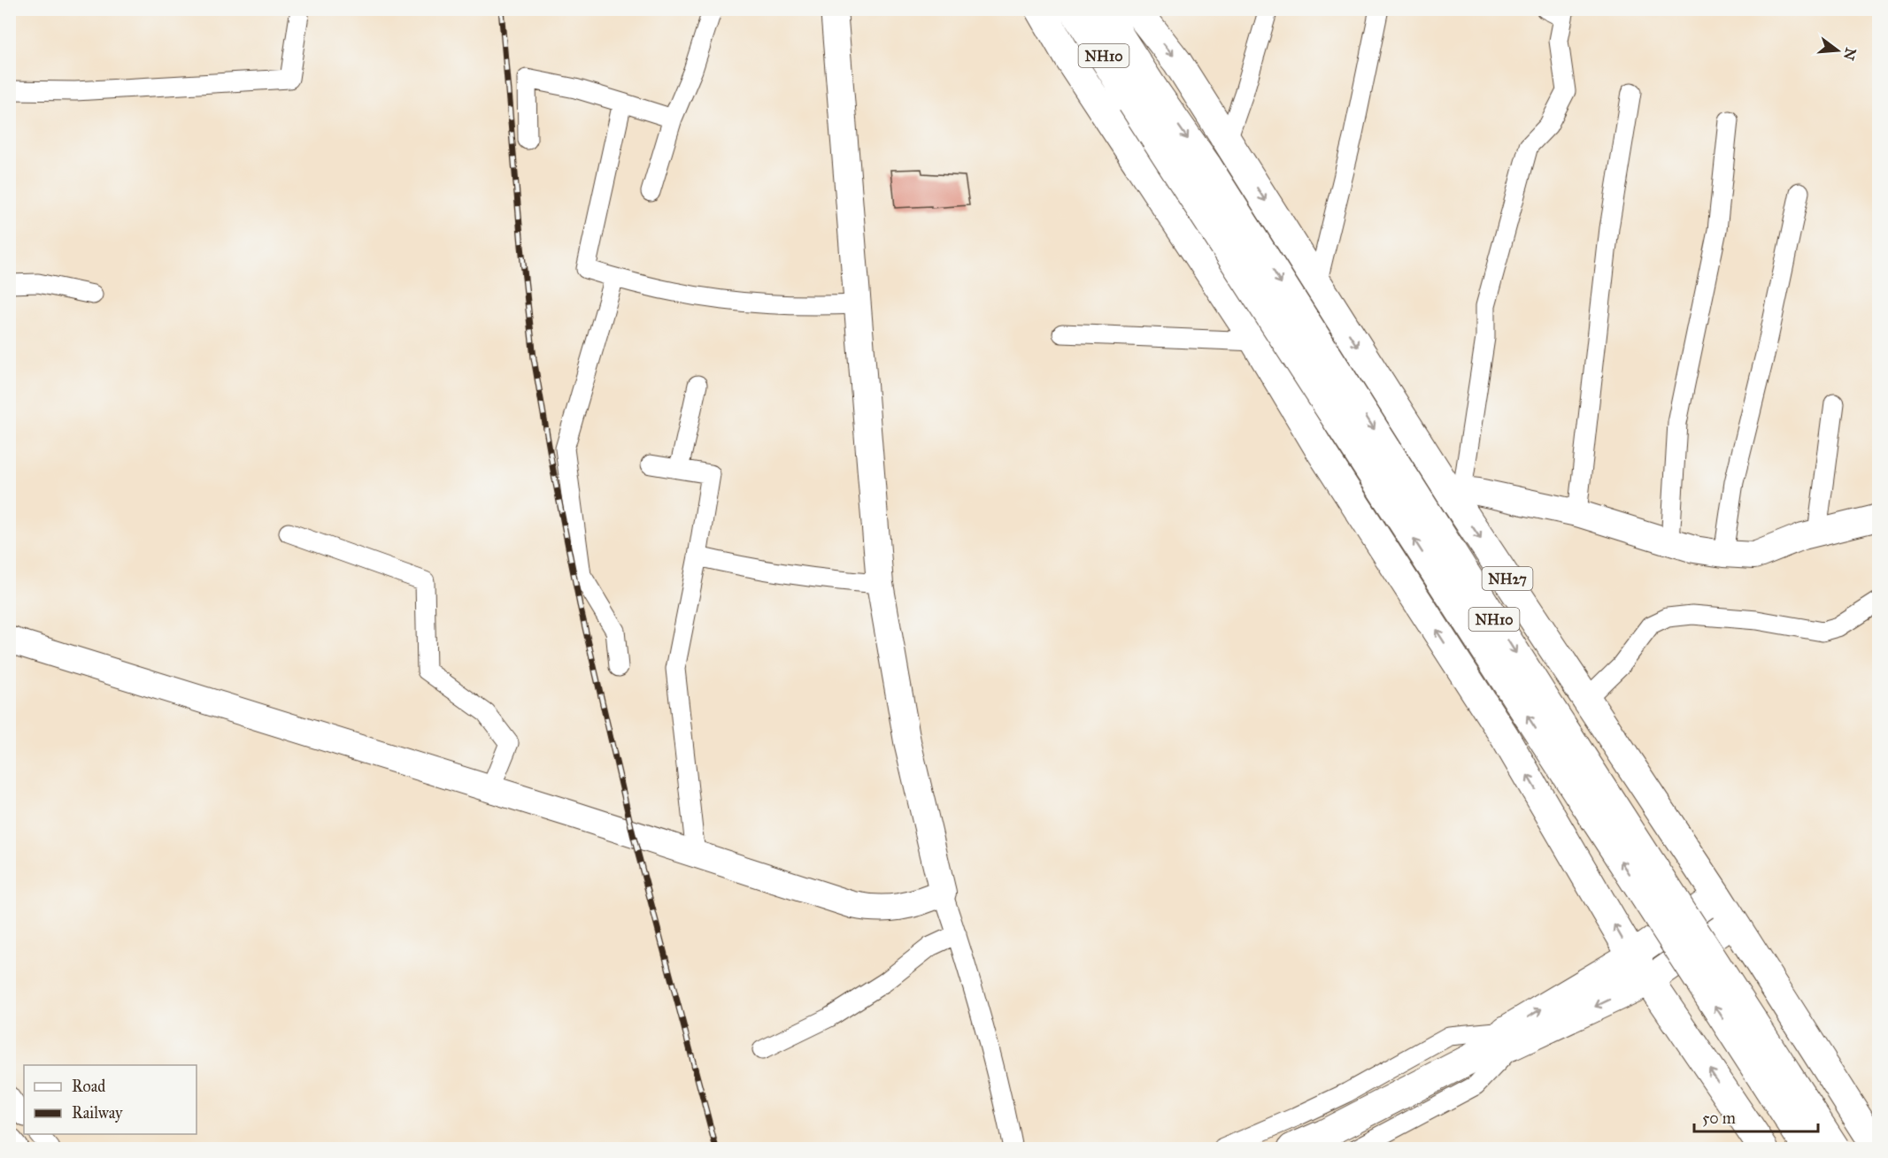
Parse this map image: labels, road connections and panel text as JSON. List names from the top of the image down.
{
  "streets": {
    "highway": ["NH10", "NH27"]
  },
  "legend": ["Road", "Railway"],
  "scale_bar": "50 m",
  "north": "right"
}
